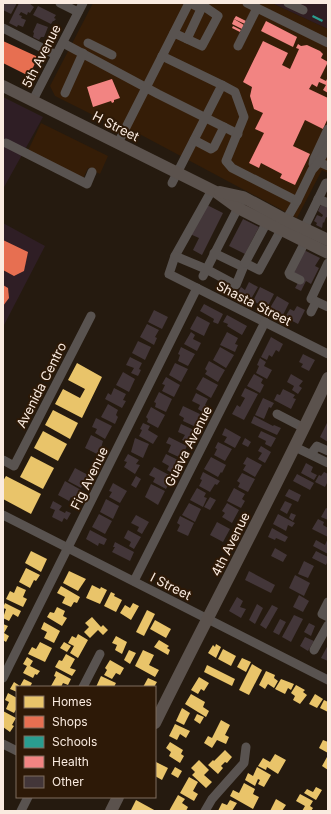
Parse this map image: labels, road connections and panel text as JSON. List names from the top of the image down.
{
  "streets": {
    "main road": ["H Street", "4th Avenue"],
    "street": [
      "5th Avenue",
      "Shasta Street",
      "Avenida Centro",
      "Guava Avenue",
      "Fig Avenue",
      "I Street"
    ]
  },
  "crossings": [
    ["5th Avenue", "H Street"],
    ["Shasta Street", "Guava Avenue"],
    ["Shasta Street", "Fig Avenue"],
    ["Guava Avenue", "I Street"],
    ["Fig Avenue", "I Street"],
    ["4th Avenue", "I Street"]
  ],
  "legend": [
    "Homes",
    "Shops",
    "Schools",
    "Health",
    "Other"
  ]
}
